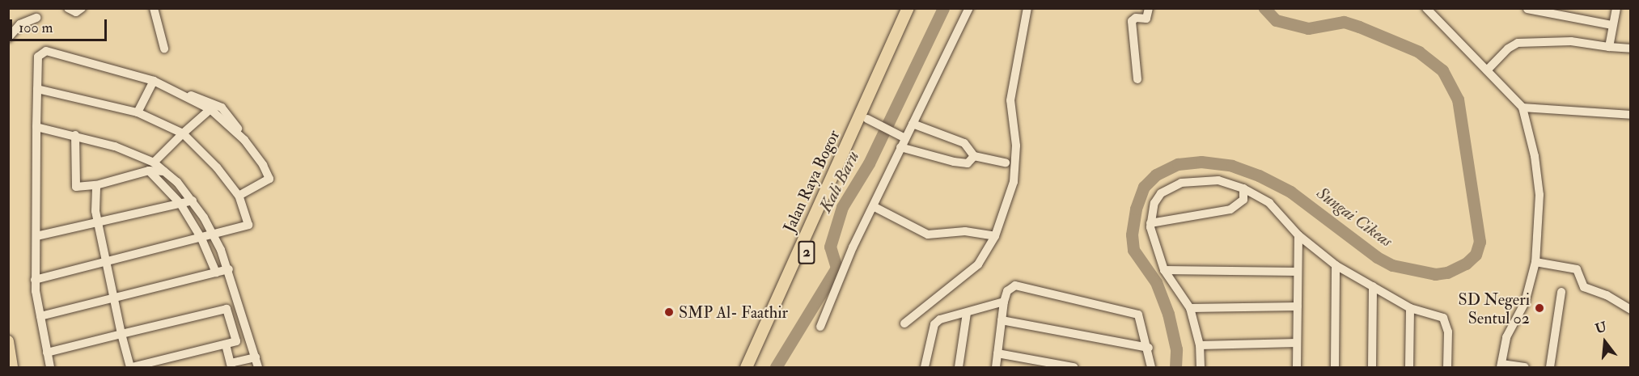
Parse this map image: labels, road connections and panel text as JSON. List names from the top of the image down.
{
  "streets": {
    "highway": ["Jalan Raya Bogor", "2"]
  },
  "water": ["Kali Baru", "Sungai Cikeas"],
  "places": ["SD Negeri Sentul 02", "SMP Al- Faathir"],
  "scale_bar": "100 m",
  "north": "top"
}
